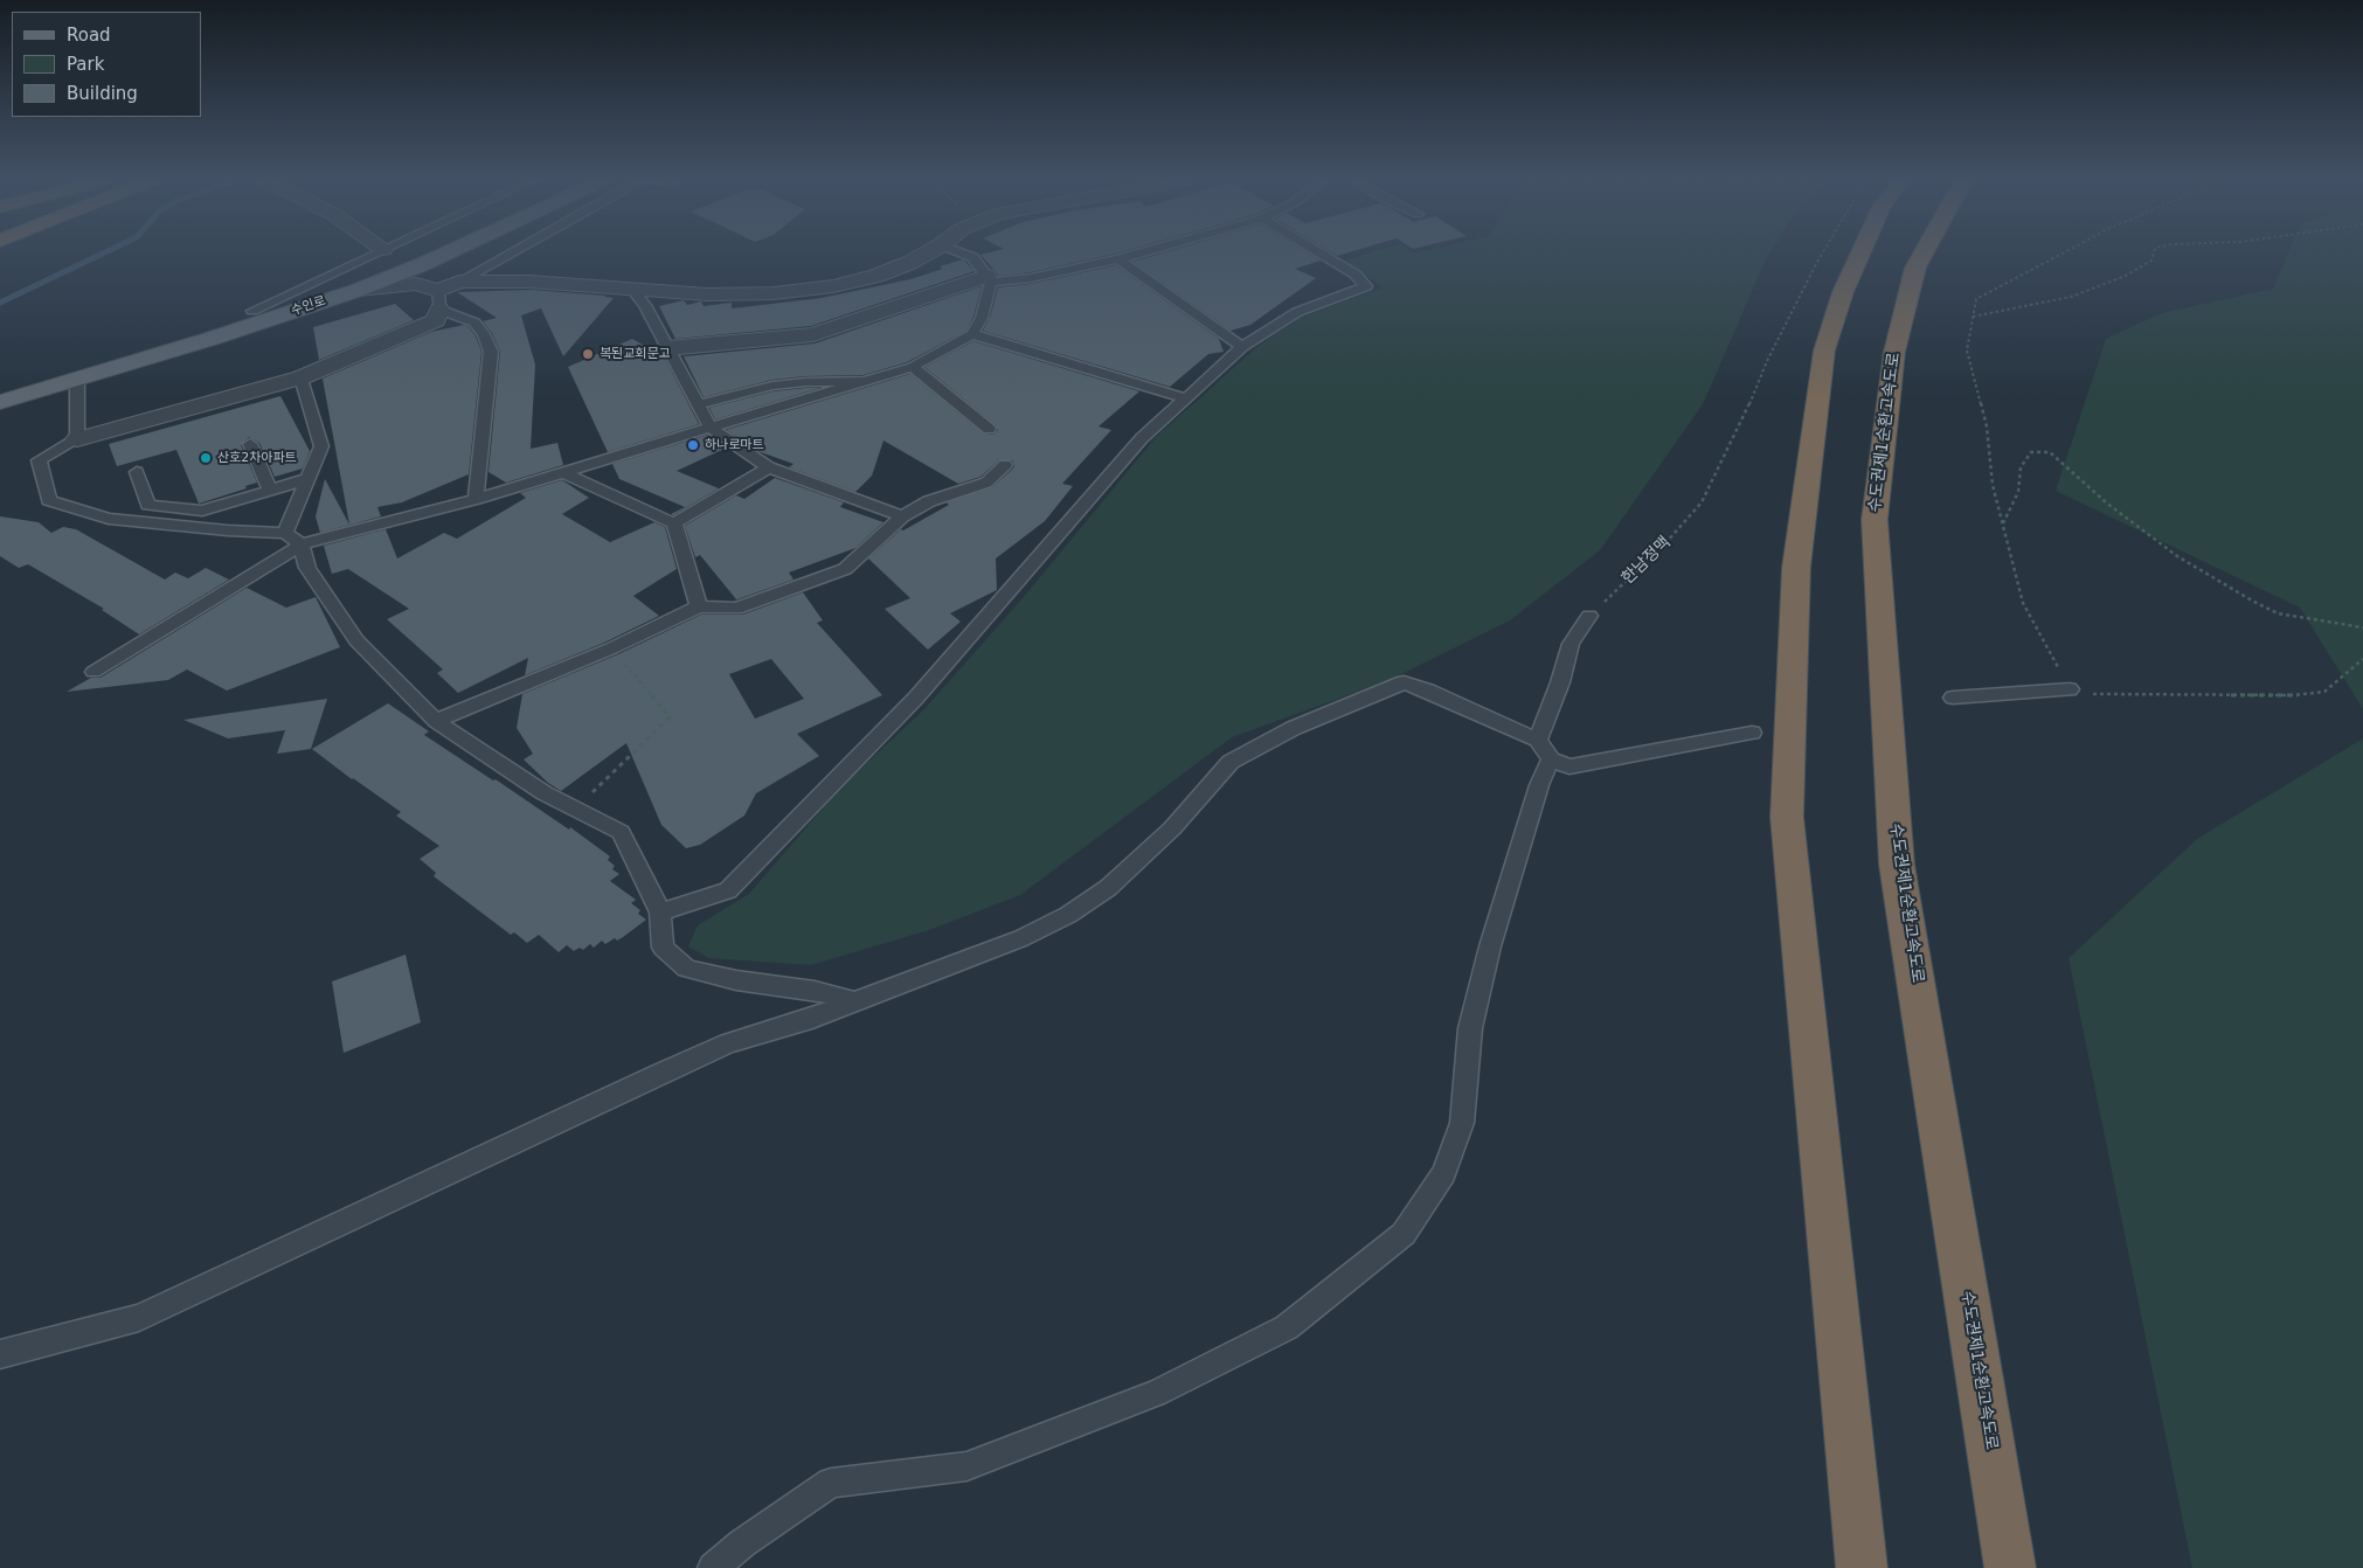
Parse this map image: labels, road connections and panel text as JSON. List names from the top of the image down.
{
  "streets": {
    "highway": ["수도권제1순환고속도로"],
    "main road": ["수인로"],
    "path": ["한남정맥"]
  },
  "places": ["복된교회문고", "하나로마트", "산호2차아파트"],
  "legend": ["Road", "Park", "Building"]
}
